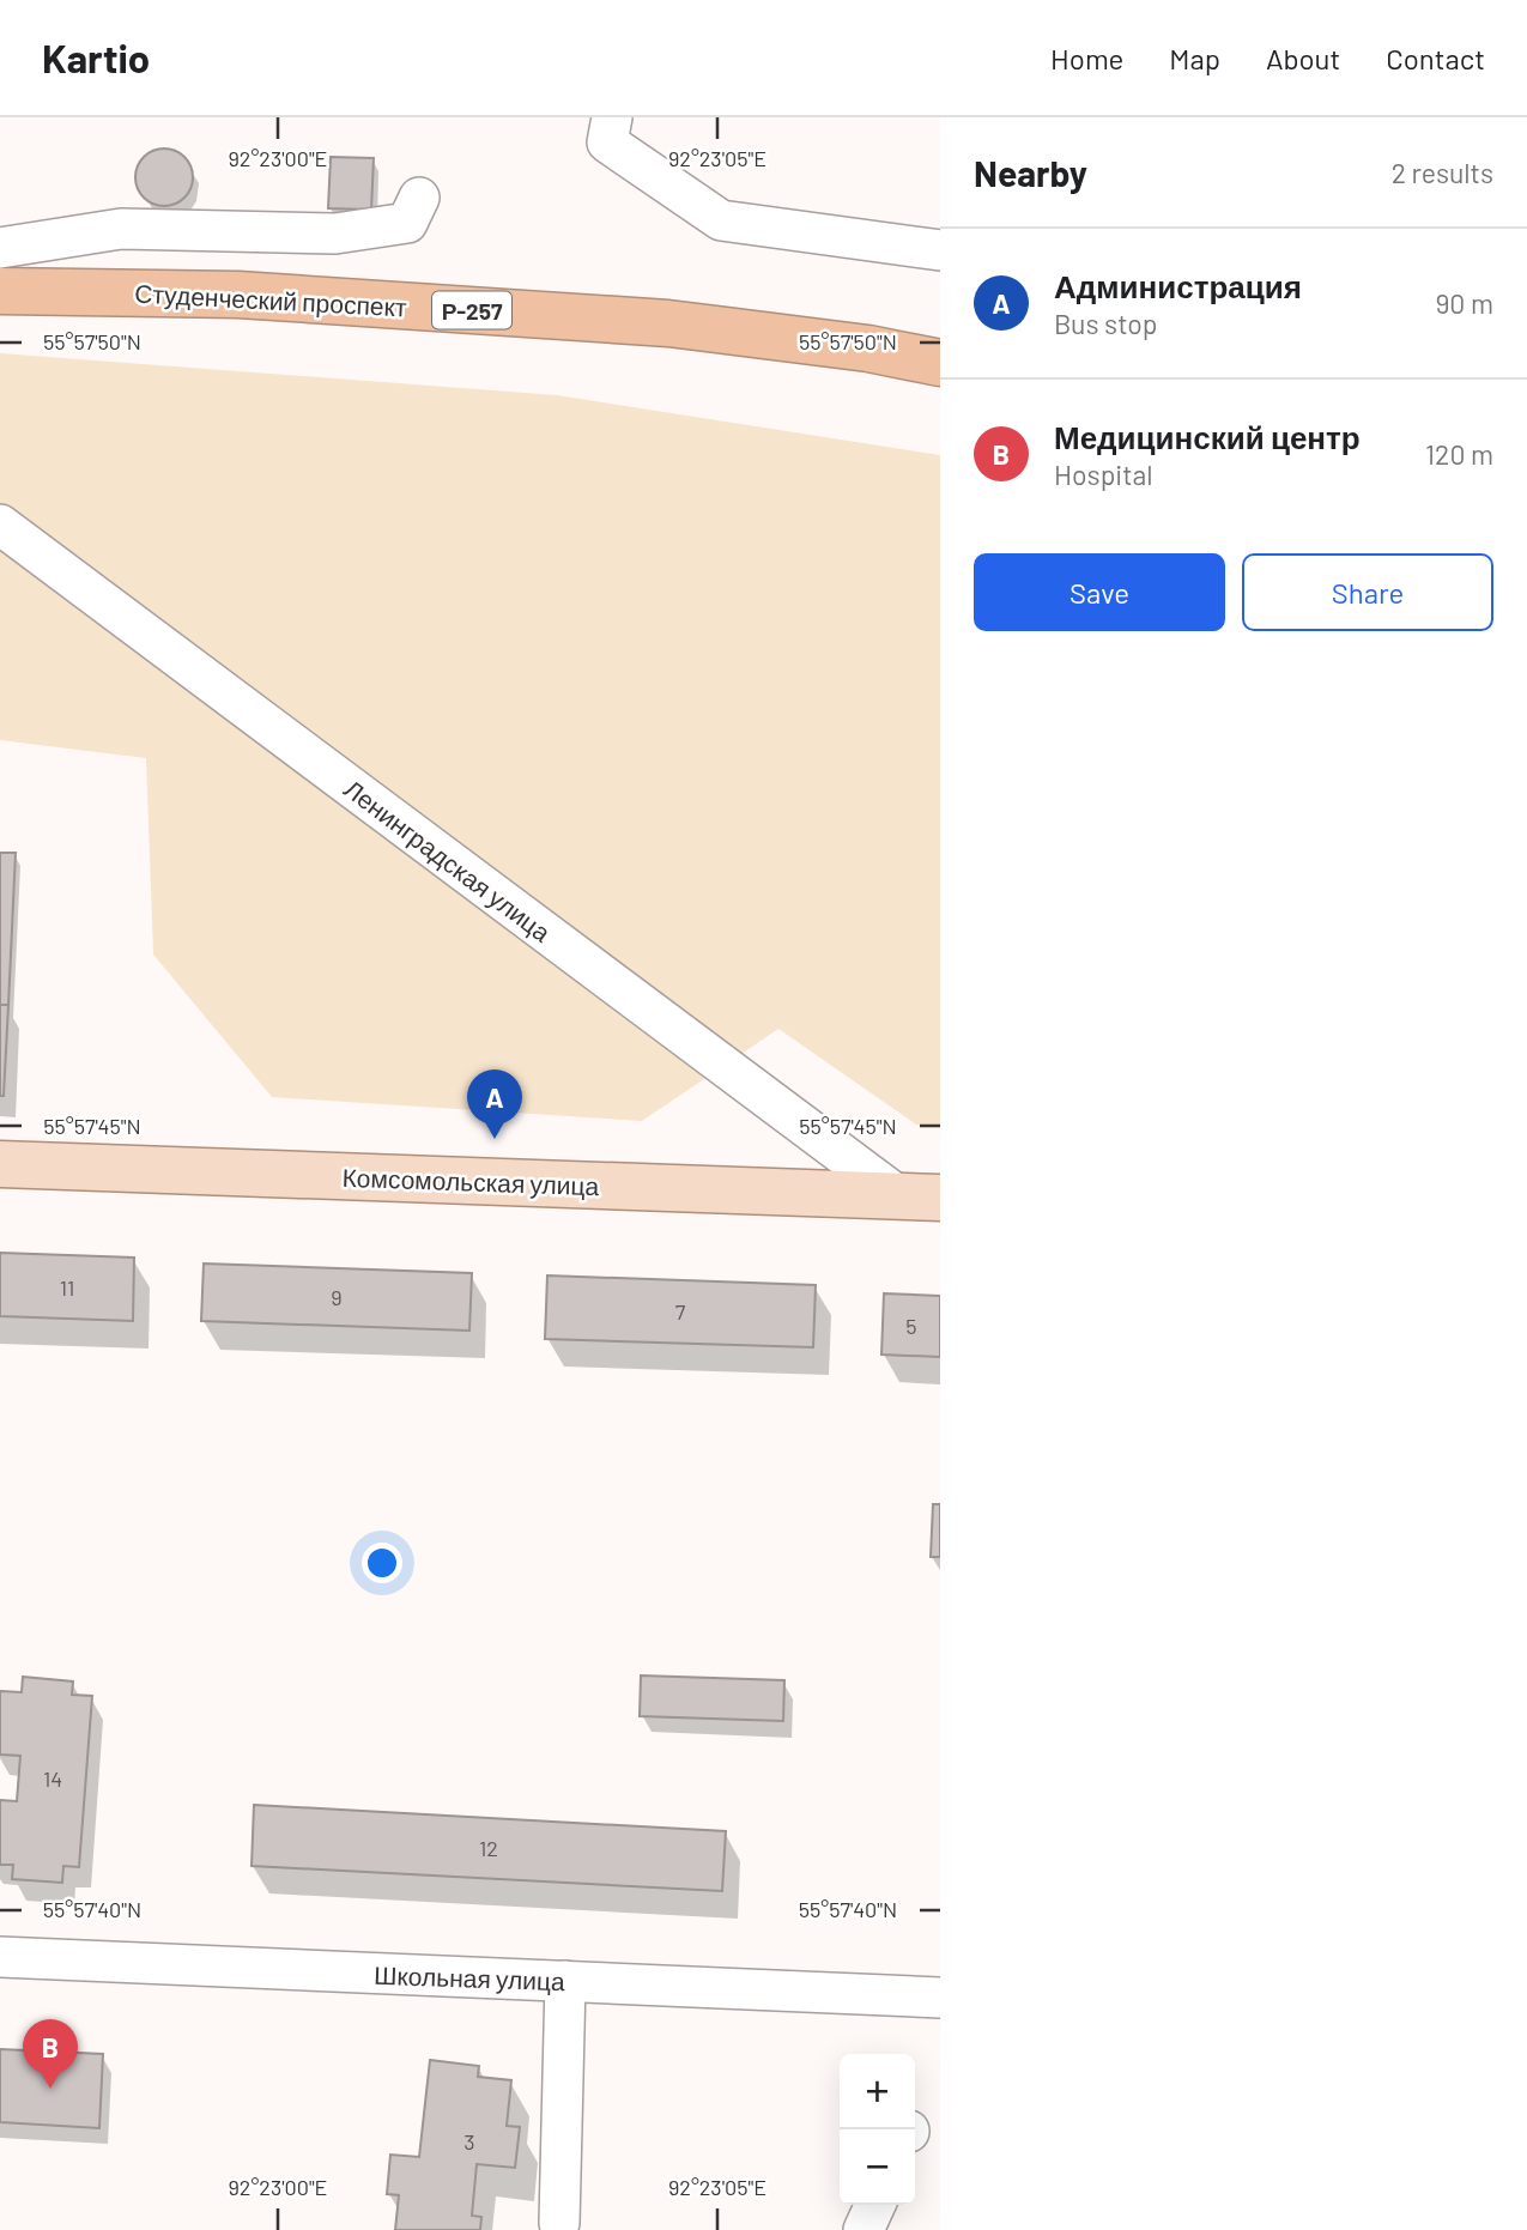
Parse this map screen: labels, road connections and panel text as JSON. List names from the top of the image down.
{
  "streets": {
    "highway": ["Студенческий проспект", "Р-257"],
    "main road": ["Комсомольская улица"],
    "street": ["Ленинградская улица", "Школьная улица"]
  },
  "crossings": [
    ["Ленинградская улица", "Комсомольская улица"]
  ],
  "house_numbers": [
    "11",
    "9",
    "7",
    "5",
    "14",
    "12",
    "3"
  ],
  "page": {
    "header": "Kartio",
    "nav": [
      "Home",
      "Map",
      "About",
      "Contact"
    ],
    "heading": ["Nearby", "2 results"],
    "list": [
      {
        "mark": "A",
        "name": "Администрация",
        "note": "Bus stop",
        "value": "90 m"
      },
      {
        "mark": "B",
        "name": "Медицинский центр",
        "note": "Hospital",
        "value": "120 m"
      }
    ],
    "buttons": ["Save", "Share"],
    "pins": ["A", "B"],
    "map_buttons": ["+", "−"]
  },
  "coordinates": [
    "92°23'00\"E",
    "92°23'05\"E",
    "55°57'50\"N",
    "55°57'45\"N",
    "55°57'40\"N"
  ]
}
